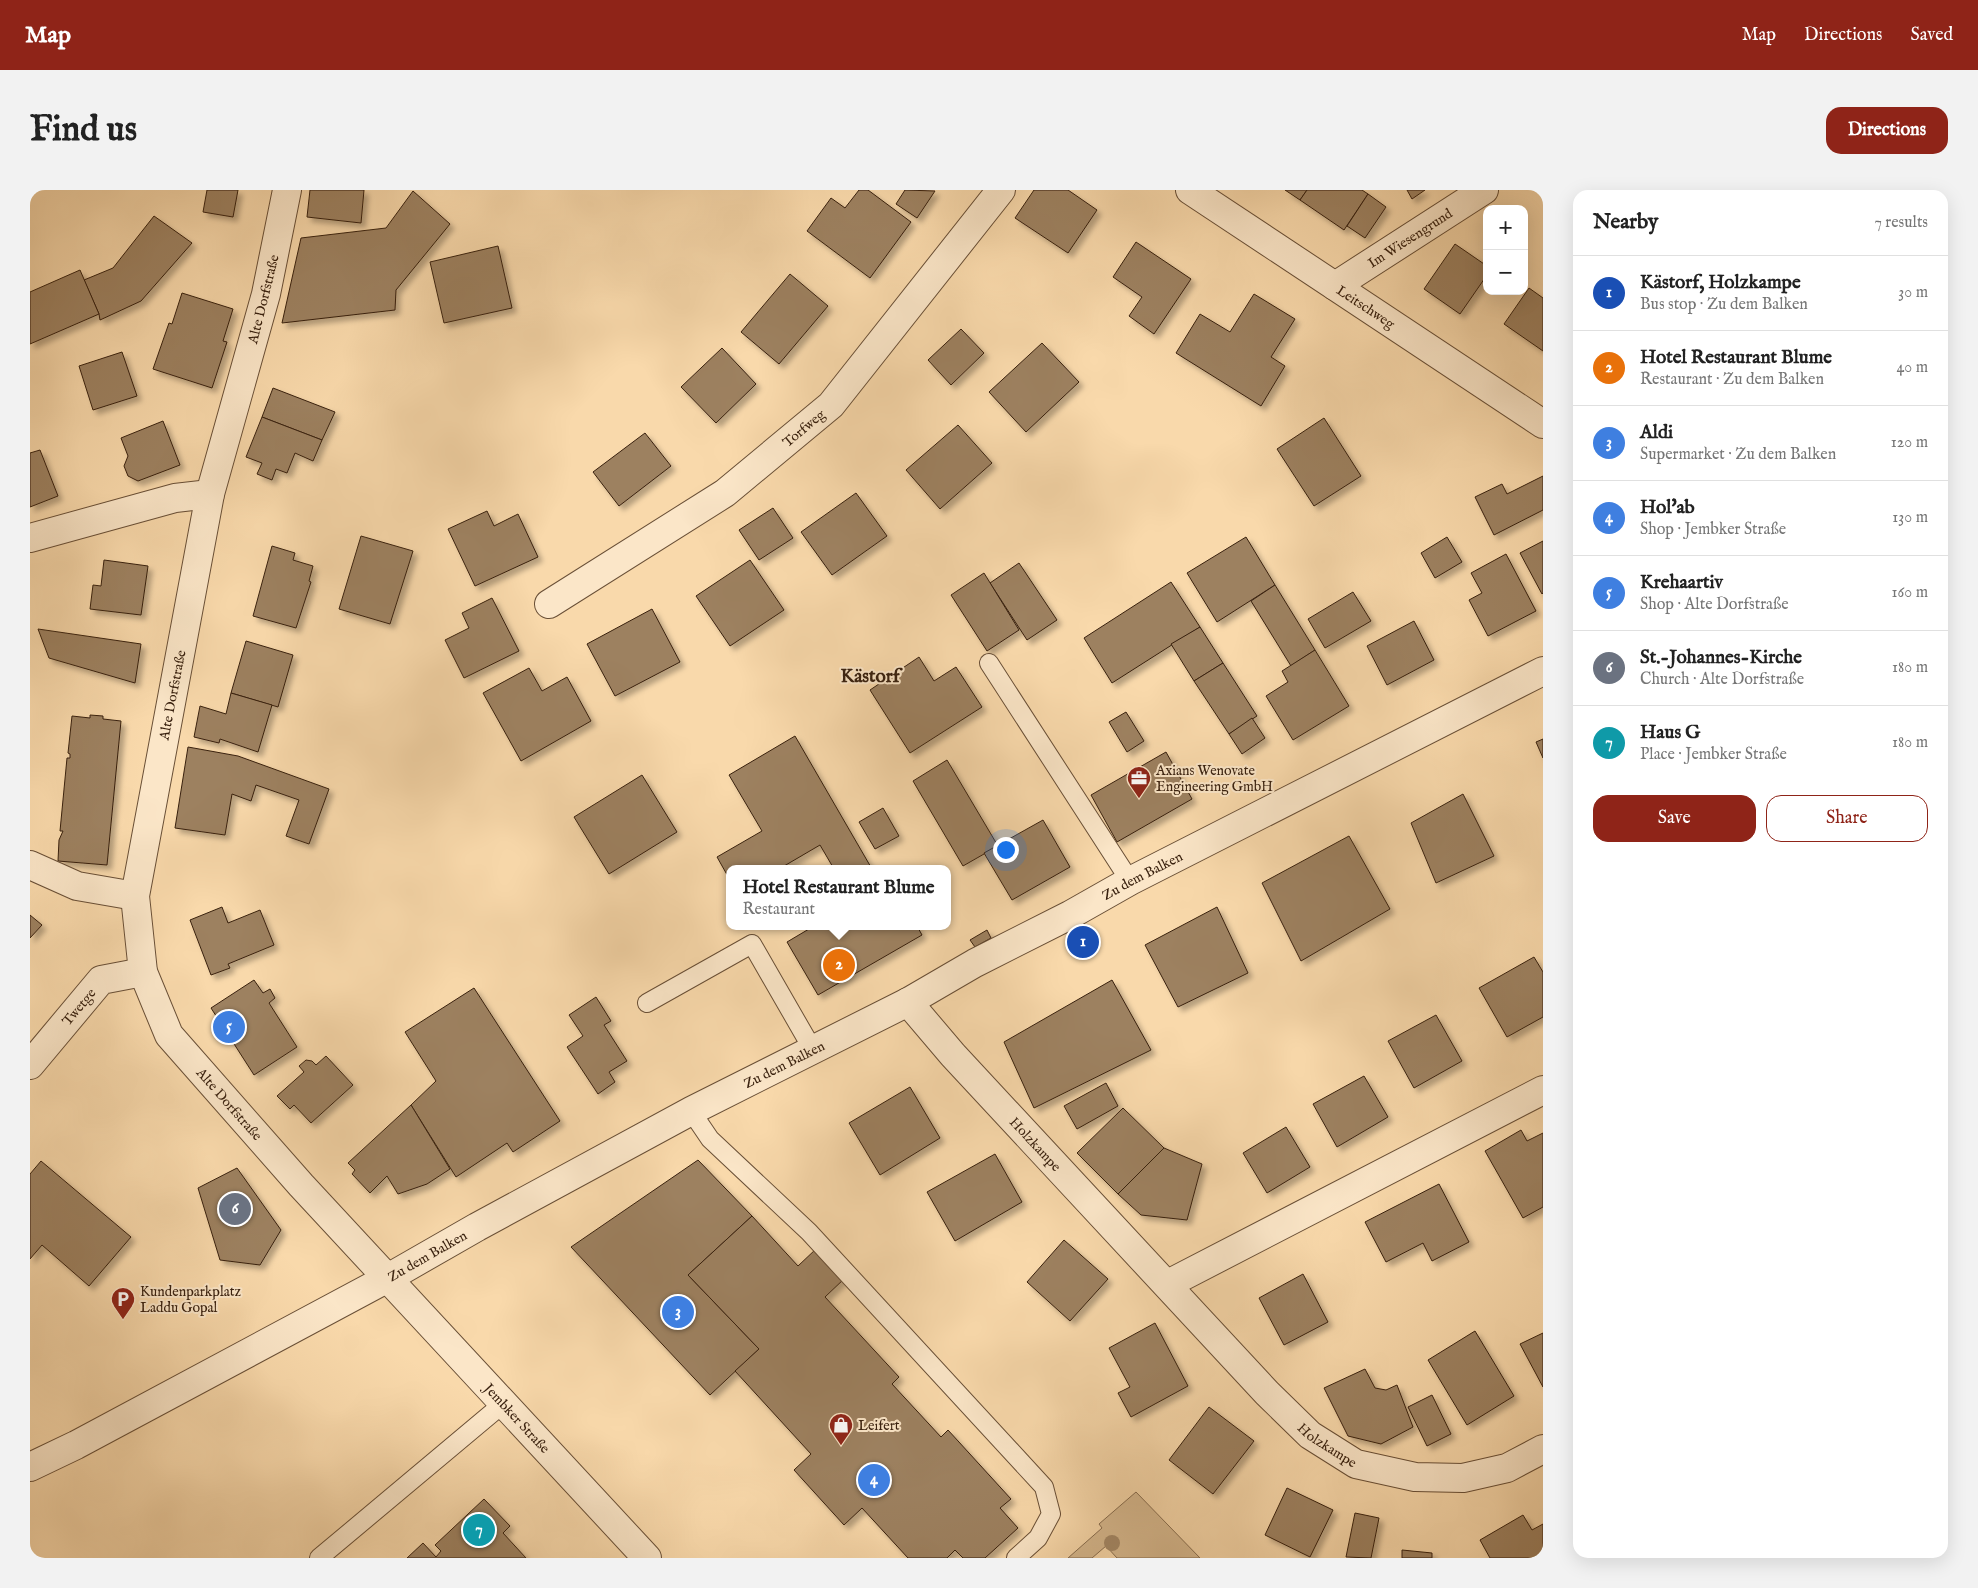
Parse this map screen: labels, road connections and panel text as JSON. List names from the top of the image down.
{
  "streets": {
    "street": [
      "Im Wiesengrund",
      "Alte Dorfstraße",
      "Leitschweg",
      "Torfweg",
      "Zu dem Balken",
      "Twetge",
      "Holzkampe",
      "Jembker Straße"
    ]
  },
  "crossings": [
    ["Im Wiesengrund", "Leitschweg"],
    ["Alte Dorfstraße", "Zu dem Balken"],
    ["Alte Dorfstraße", "Twetge"],
    ["Alte Dorfstraße", "Jembker Straße"],
    ["Zu dem Balken", "Holzkampe"],
    ["Zu dem Balken", "Jembker Straße"]
  ],
  "districts": ["Kästorf"],
  "places": {
    "office": ["Axians Wenovate Engineering GmbH"],
    "parking": ["Kundenparkplatz Laddu Gopal"],
    "shop": ["Leifert"]
  },
  "page": {
    "header": "Map",
    "nav": ["Map", "Directions", "Saved"],
    "buttons": [
      "Directions",
      ["Save", "Share"]
    ],
    "title": "Find us",
    "heading": ["Nearby", "7 results"],
    "map_buttons": ["+", "−"],
    "list": [
      {
        "mark": "1",
        "name": "Kästorf, Holzkampe",
        "note": "Bus stop · Zu dem Balken",
        "value": "30 m"
      },
      {
        "mark": "2",
        "name": "Hotel Restaurant Blume",
        "note": "Restaurant · Zu dem Balken",
        "value": "40 m"
      },
      {
        "mark": "3",
        "name": "Aldi",
        "note": "Supermarket · Zu dem Balken",
        "value": "120 m"
      },
      {
        "mark": "4",
        "name": "Hol'ab",
        "note": "Shop · Jembker Straße",
        "value": "130 m"
      },
      {
        "mark": "5",
        "name": "Krehaartiv",
        "note": "Shop · Alte Dorfstraße",
        "value": "160 m"
      },
      {
        "mark": "6",
        "name": "St.-Johannes-Kirche",
        "note": "Church · Alte Dorfstraße",
        "value": "180 m"
      },
      {
        "mark": "7",
        "name": "Haus G",
        "note": "Place · Jembker Straße",
        "value": "180 m"
      }
    ],
    "popup": ["Hotel Restaurant Blume", "Restaurant"],
    "pins": [
      "1",
      "2",
      "5",
      "6",
      "3",
      "4",
      "7"
    ]
  }
}
